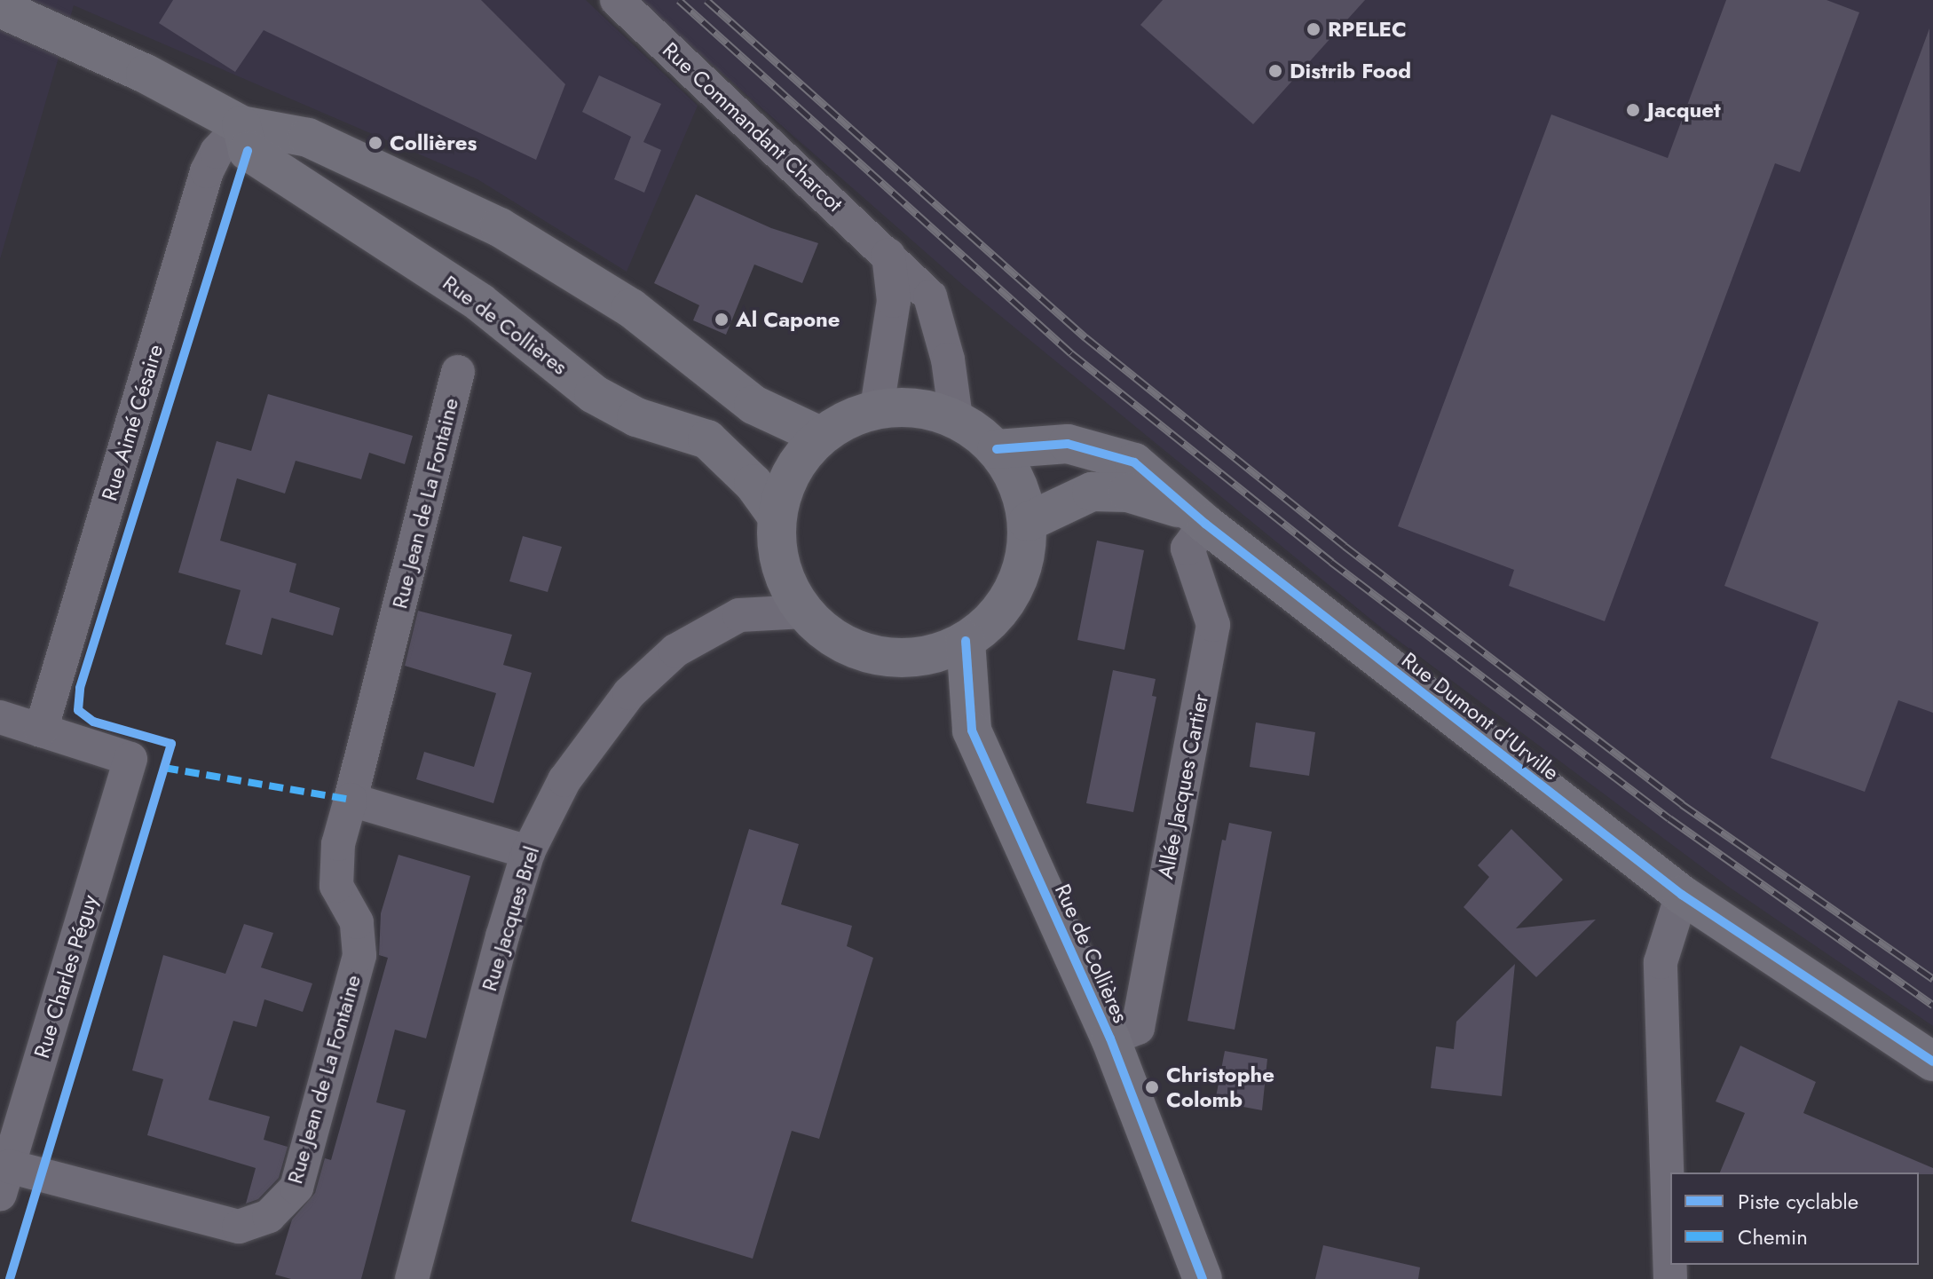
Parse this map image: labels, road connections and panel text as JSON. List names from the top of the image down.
{
  "streets": {
    "main road": ["Rue de Collières", "Rue Dumont d'Urville"],
    "street": [
      "Rue Commandant Charcot",
      "Rue Aimé Césaire",
      "Rue Jean de La Fontaine",
      "Allée Jacques Cartier",
      "Rue Jacques Brel",
      "Rue Charles Péguy"
    ]
  },
  "crossings": [
    ["Rue Commandant Charcot", "Rue de Collières"],
    ["Rue Commandant Charcot", "Rue Dumont d'Urville"],
    ["Rue Commandant Charcot", "Rue Jacques Brel"],
    ["Rue de Collières", "Rue Aimé Césaire"],
    ["Rue de Collières", "Rue Dumont d'Urville"],
    ["Rue de Collières", "Allée Jacques Cartier"],
    ["Rue de Collières", "Rue Jacques Brel"],
    ["Rue Aimé Césaire", "Rue Charles Péguy"],
    ["Rue Jean de La Fontaine", "Rue Charles Péguy"],
    ["Rue Dumont d'Urville", "Allée Jacques Cartier"],
    ["Rue Dumont d'Urville", "Rue Jacques Brel"]
  ],
  "places": [
    "RPELEC",
    "Distrib Food",
    "Jacquet",
    "Collières",
    "Al Capone",
    "Christophe Colomb"
  ],
  "legend": ["Piste cyclable", "Chemin"]
}
